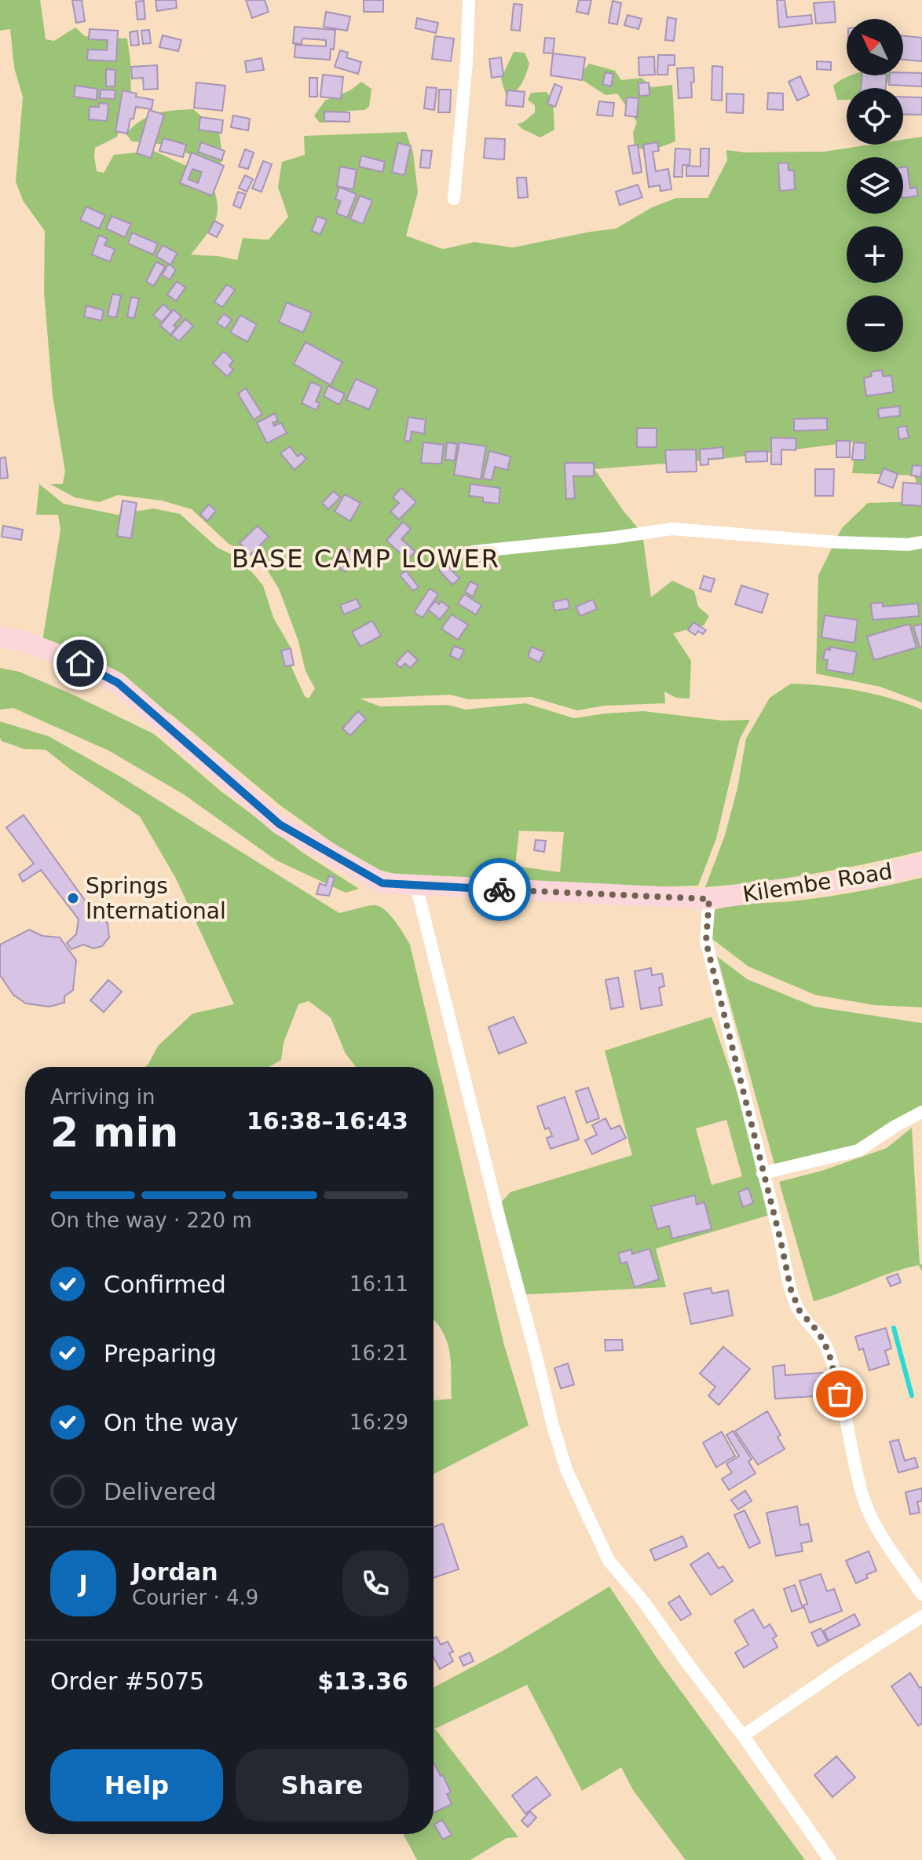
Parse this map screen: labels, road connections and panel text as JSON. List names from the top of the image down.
{
  "streets": {
    "main road": ["Kilembe Road"]
  },
  "districts": ["BASE CAMP LOWER"],
  "places": ["Springs International"],
  "north": "top left",
  "page": {
    "map_buttons": ["+", "−"],
    "heading": ["2 min", "Arriving in", "16:38–16:43"],
    "panel": [
      "Jordan",
      "Courier · 4.9",
      "Order #5075",
      "$13.36"
    ],
    "bar": "On the way · 220 m",
    "list": [
      ["Confirmed", "16:11"],
      ["Preparing", "16:21"],
      ["On the way", "16:29"],
      "Delivered"
    ],
    "round": "J",
    "buttons": ["Help", "Share"]
  }
}
